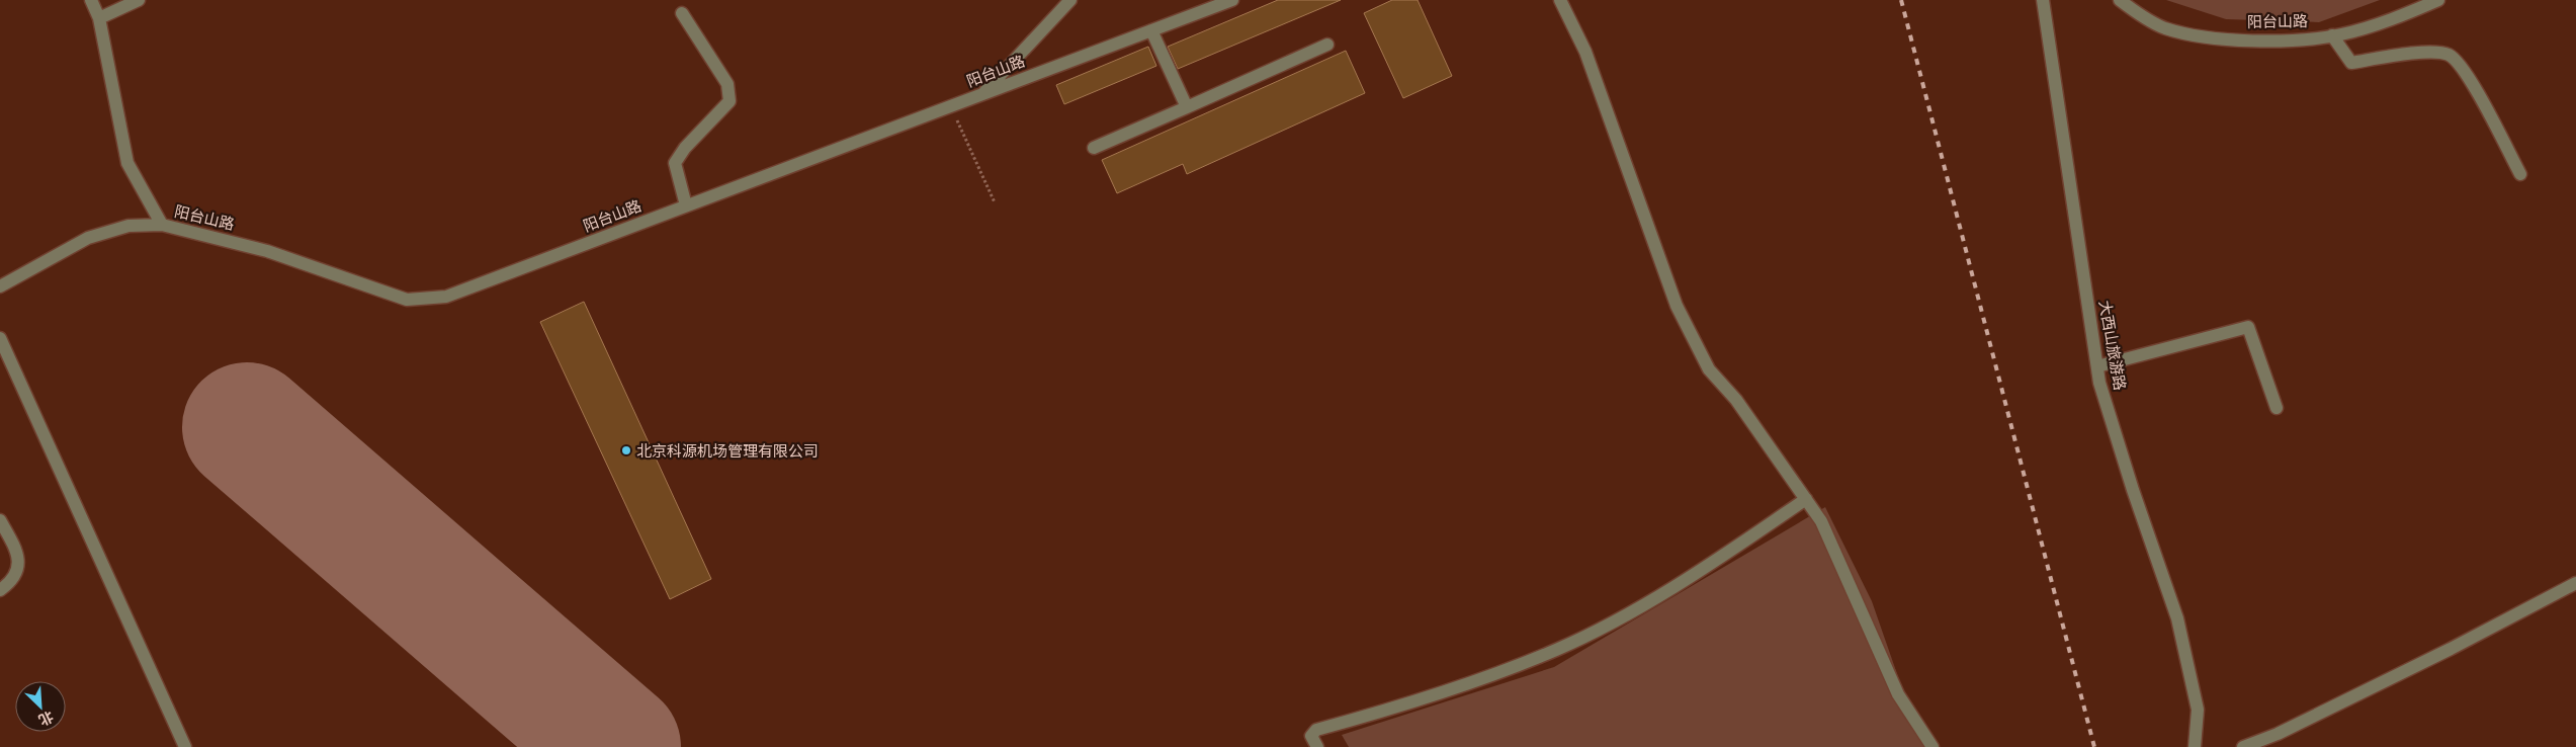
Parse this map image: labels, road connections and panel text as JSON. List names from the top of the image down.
{
  "streets": {
    "street": ["阳台山路", "大西山旅游路"]
  },
  "places": ["北京科源机场管理有限公司"],
  "north": "bottom right"
}
